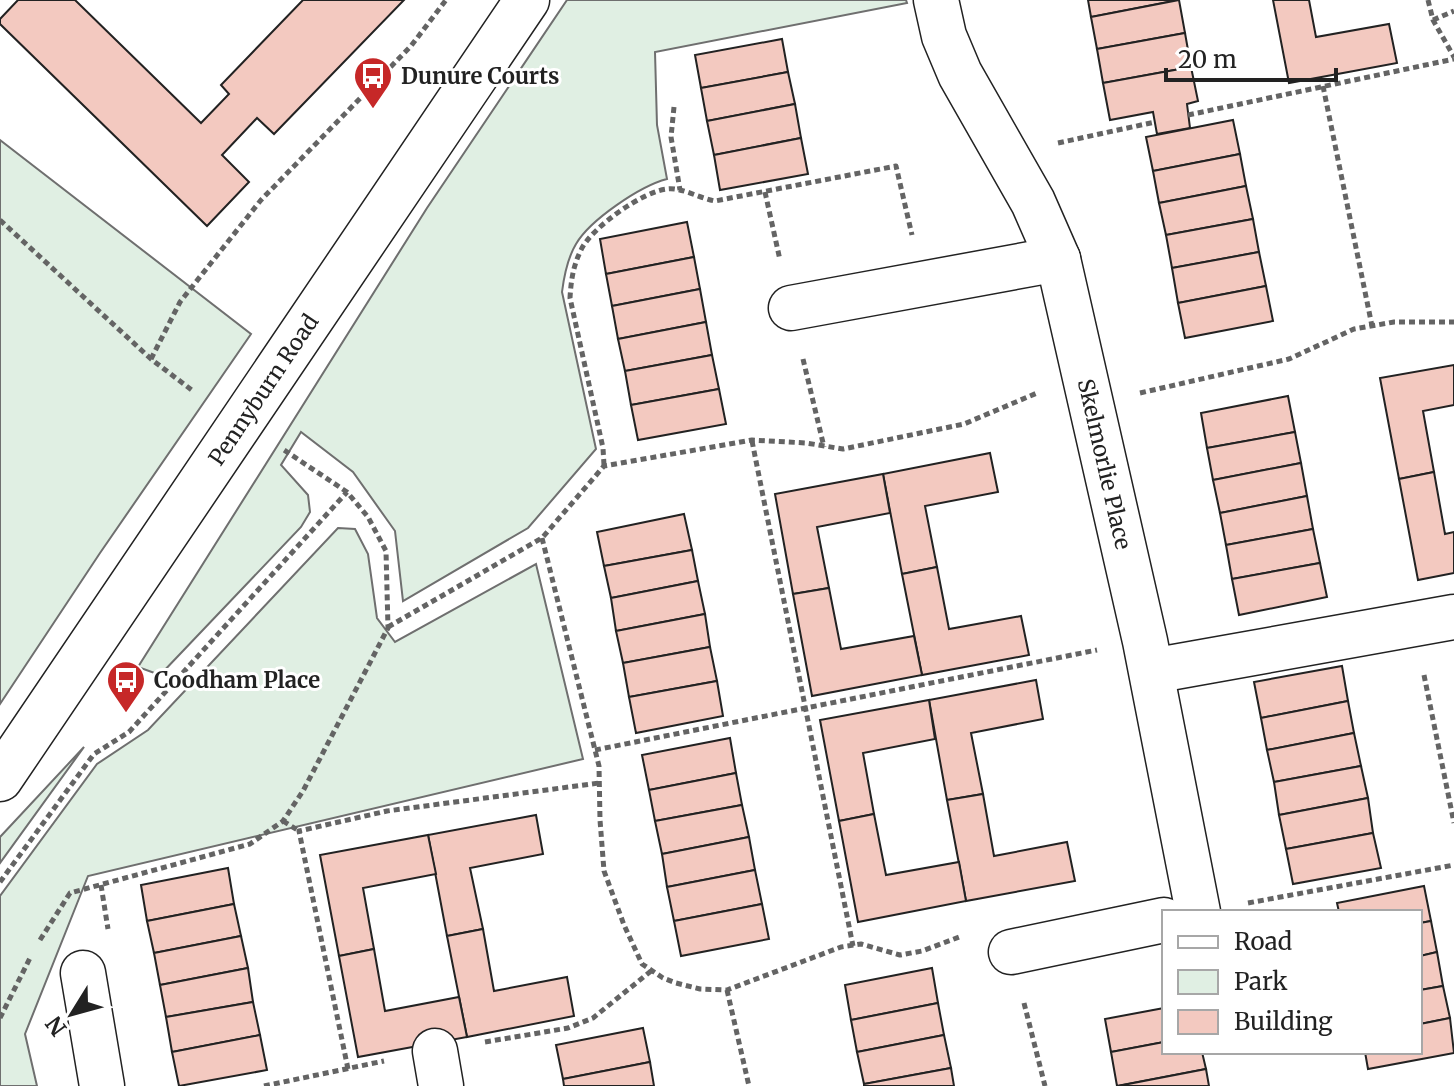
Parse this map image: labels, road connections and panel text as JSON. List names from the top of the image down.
{
  "streets": {
    "street": ["Pennyburn Road", "Skelmorlie Place"]
  },
  "places": {
    "bus stop": ["Dunure Courts", "Coodham Place"]
  },
  "legend": ["Road", "Park", "Building"],
  "scale_bar": "20 m",
  "north": "bottom left"
}
